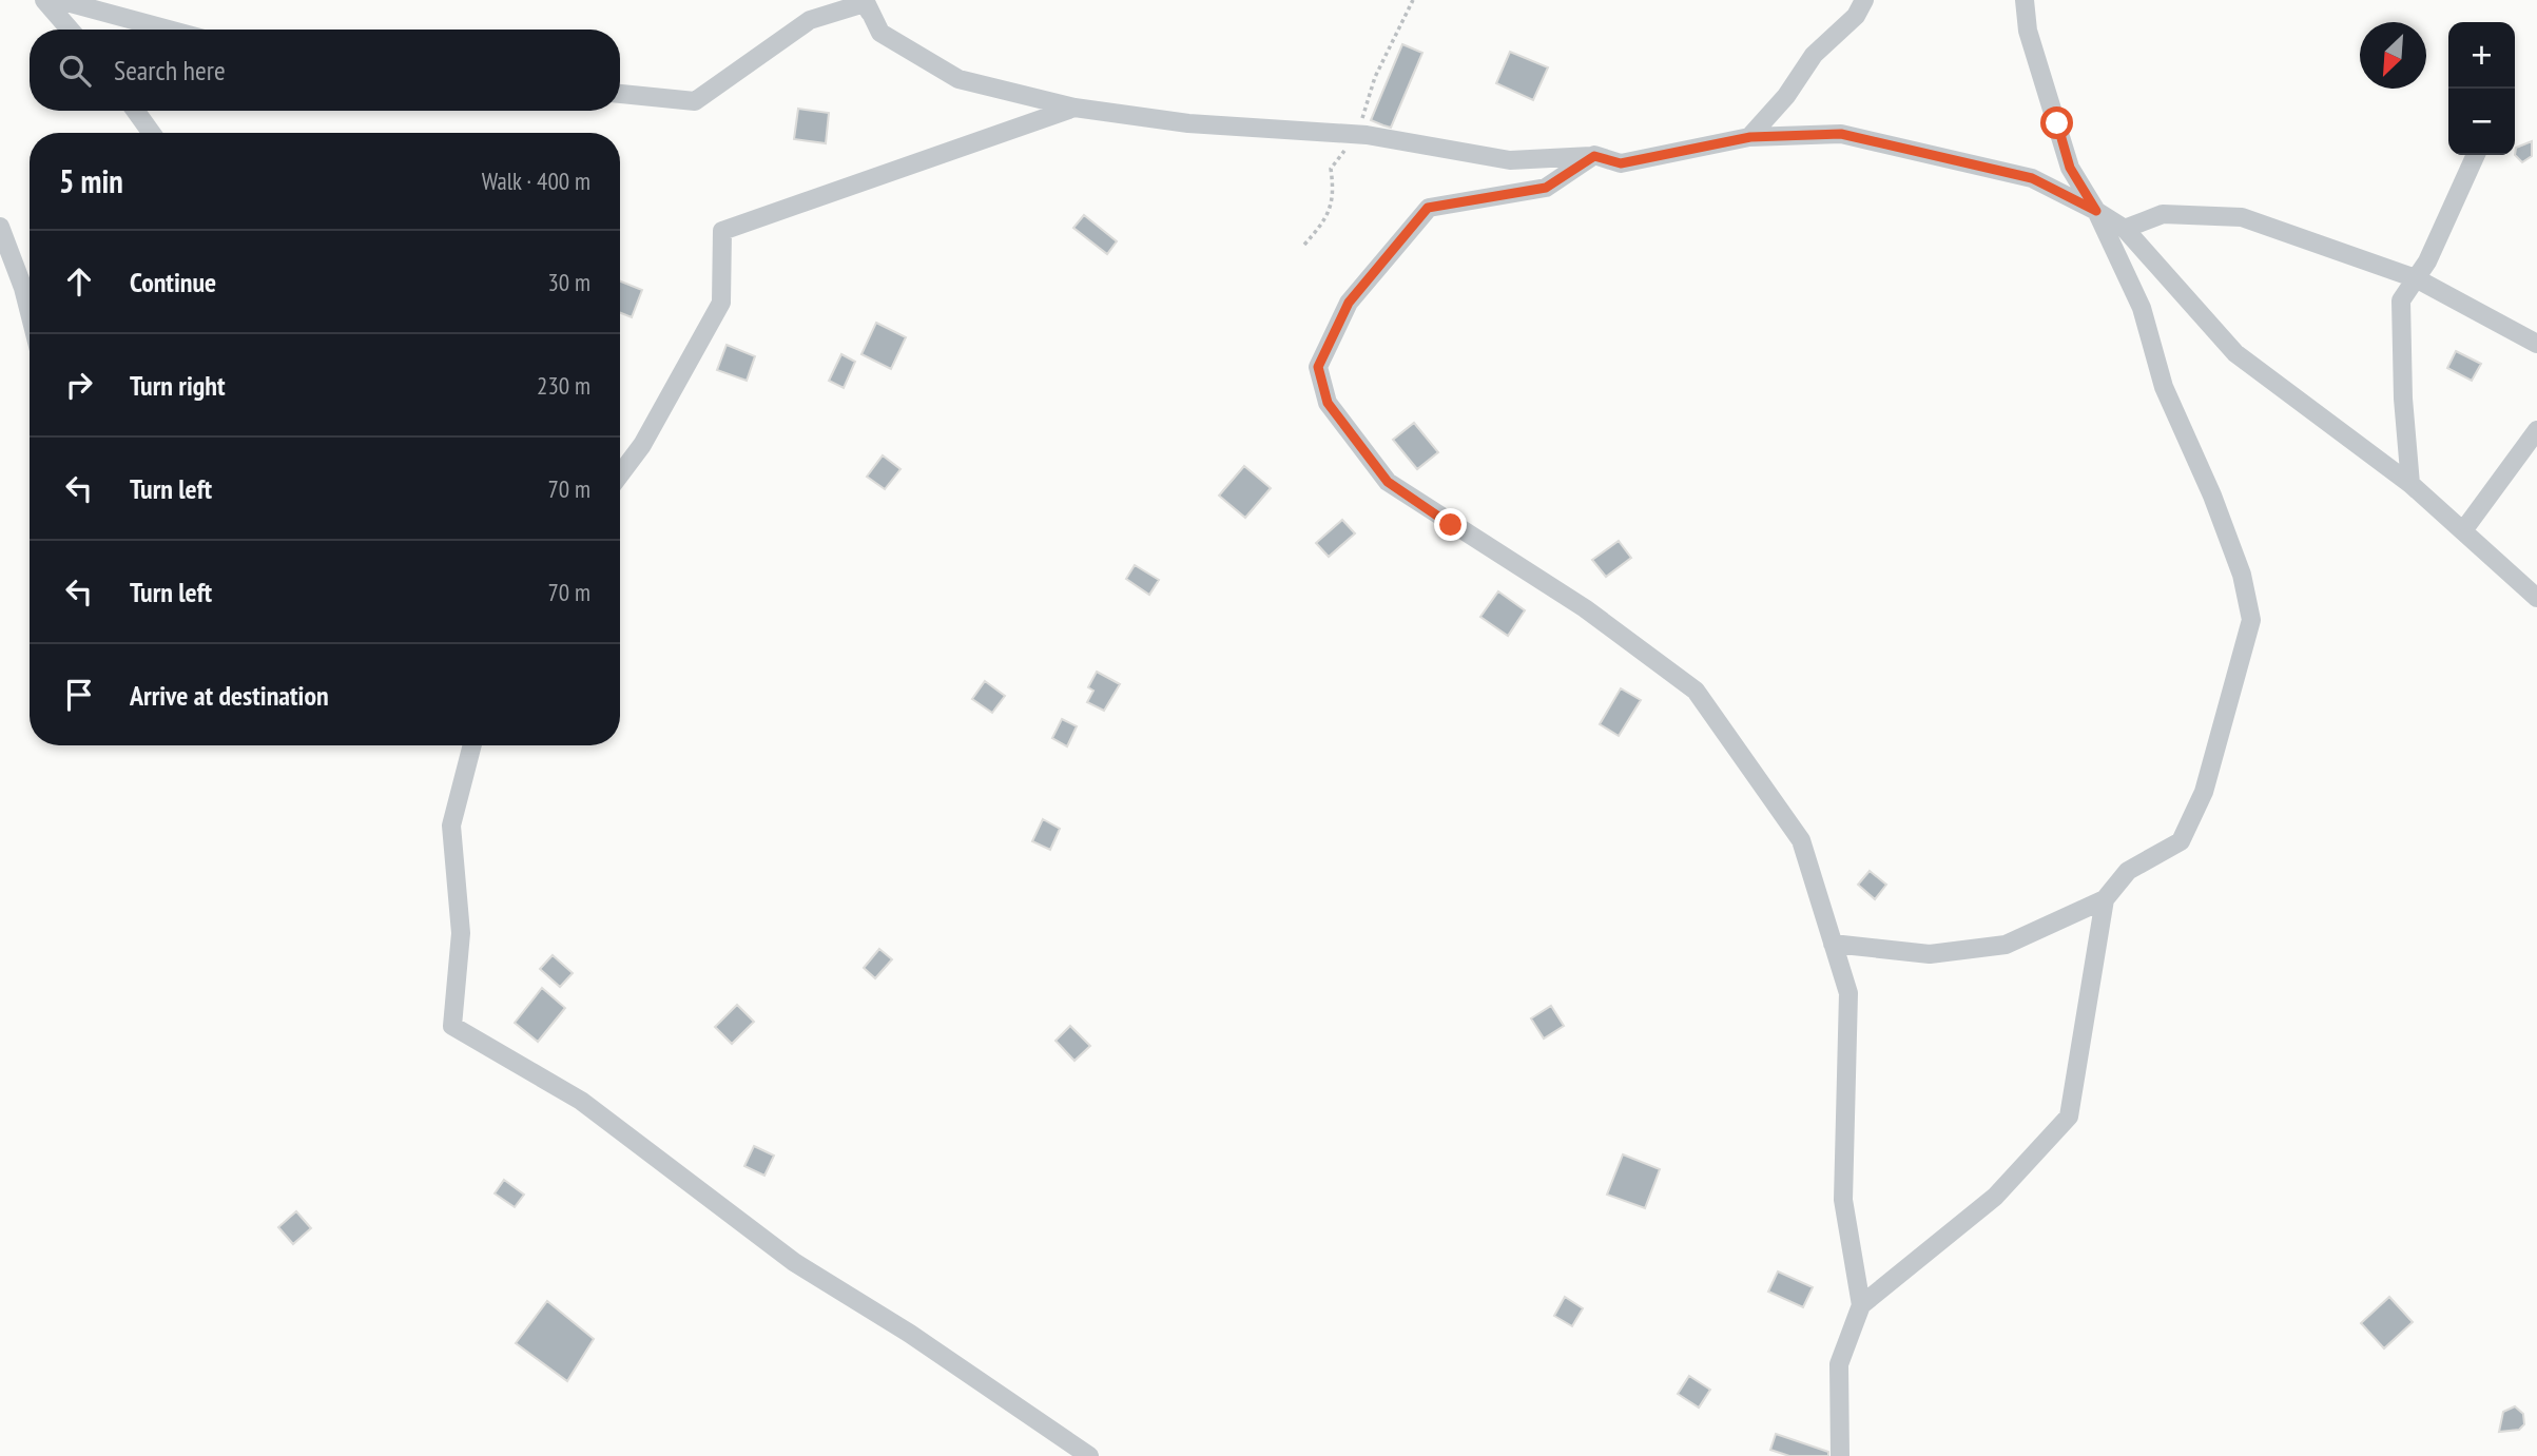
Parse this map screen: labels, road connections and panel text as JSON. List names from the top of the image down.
{
  "north": "bottom left",
  "page": {
    "map_buttons": ["+", "−"],
    "search": "Search here",
    "heading": ["5 min", "Walk · 400 m"],
    "list": [
      ["Continue", "30 m"],
      ["Turn right", "230 m"],
      ["Turn left", "70 m"],
      ["Turn left", "70 m"],
      "Arrive at destination"
    ]
  }
}
